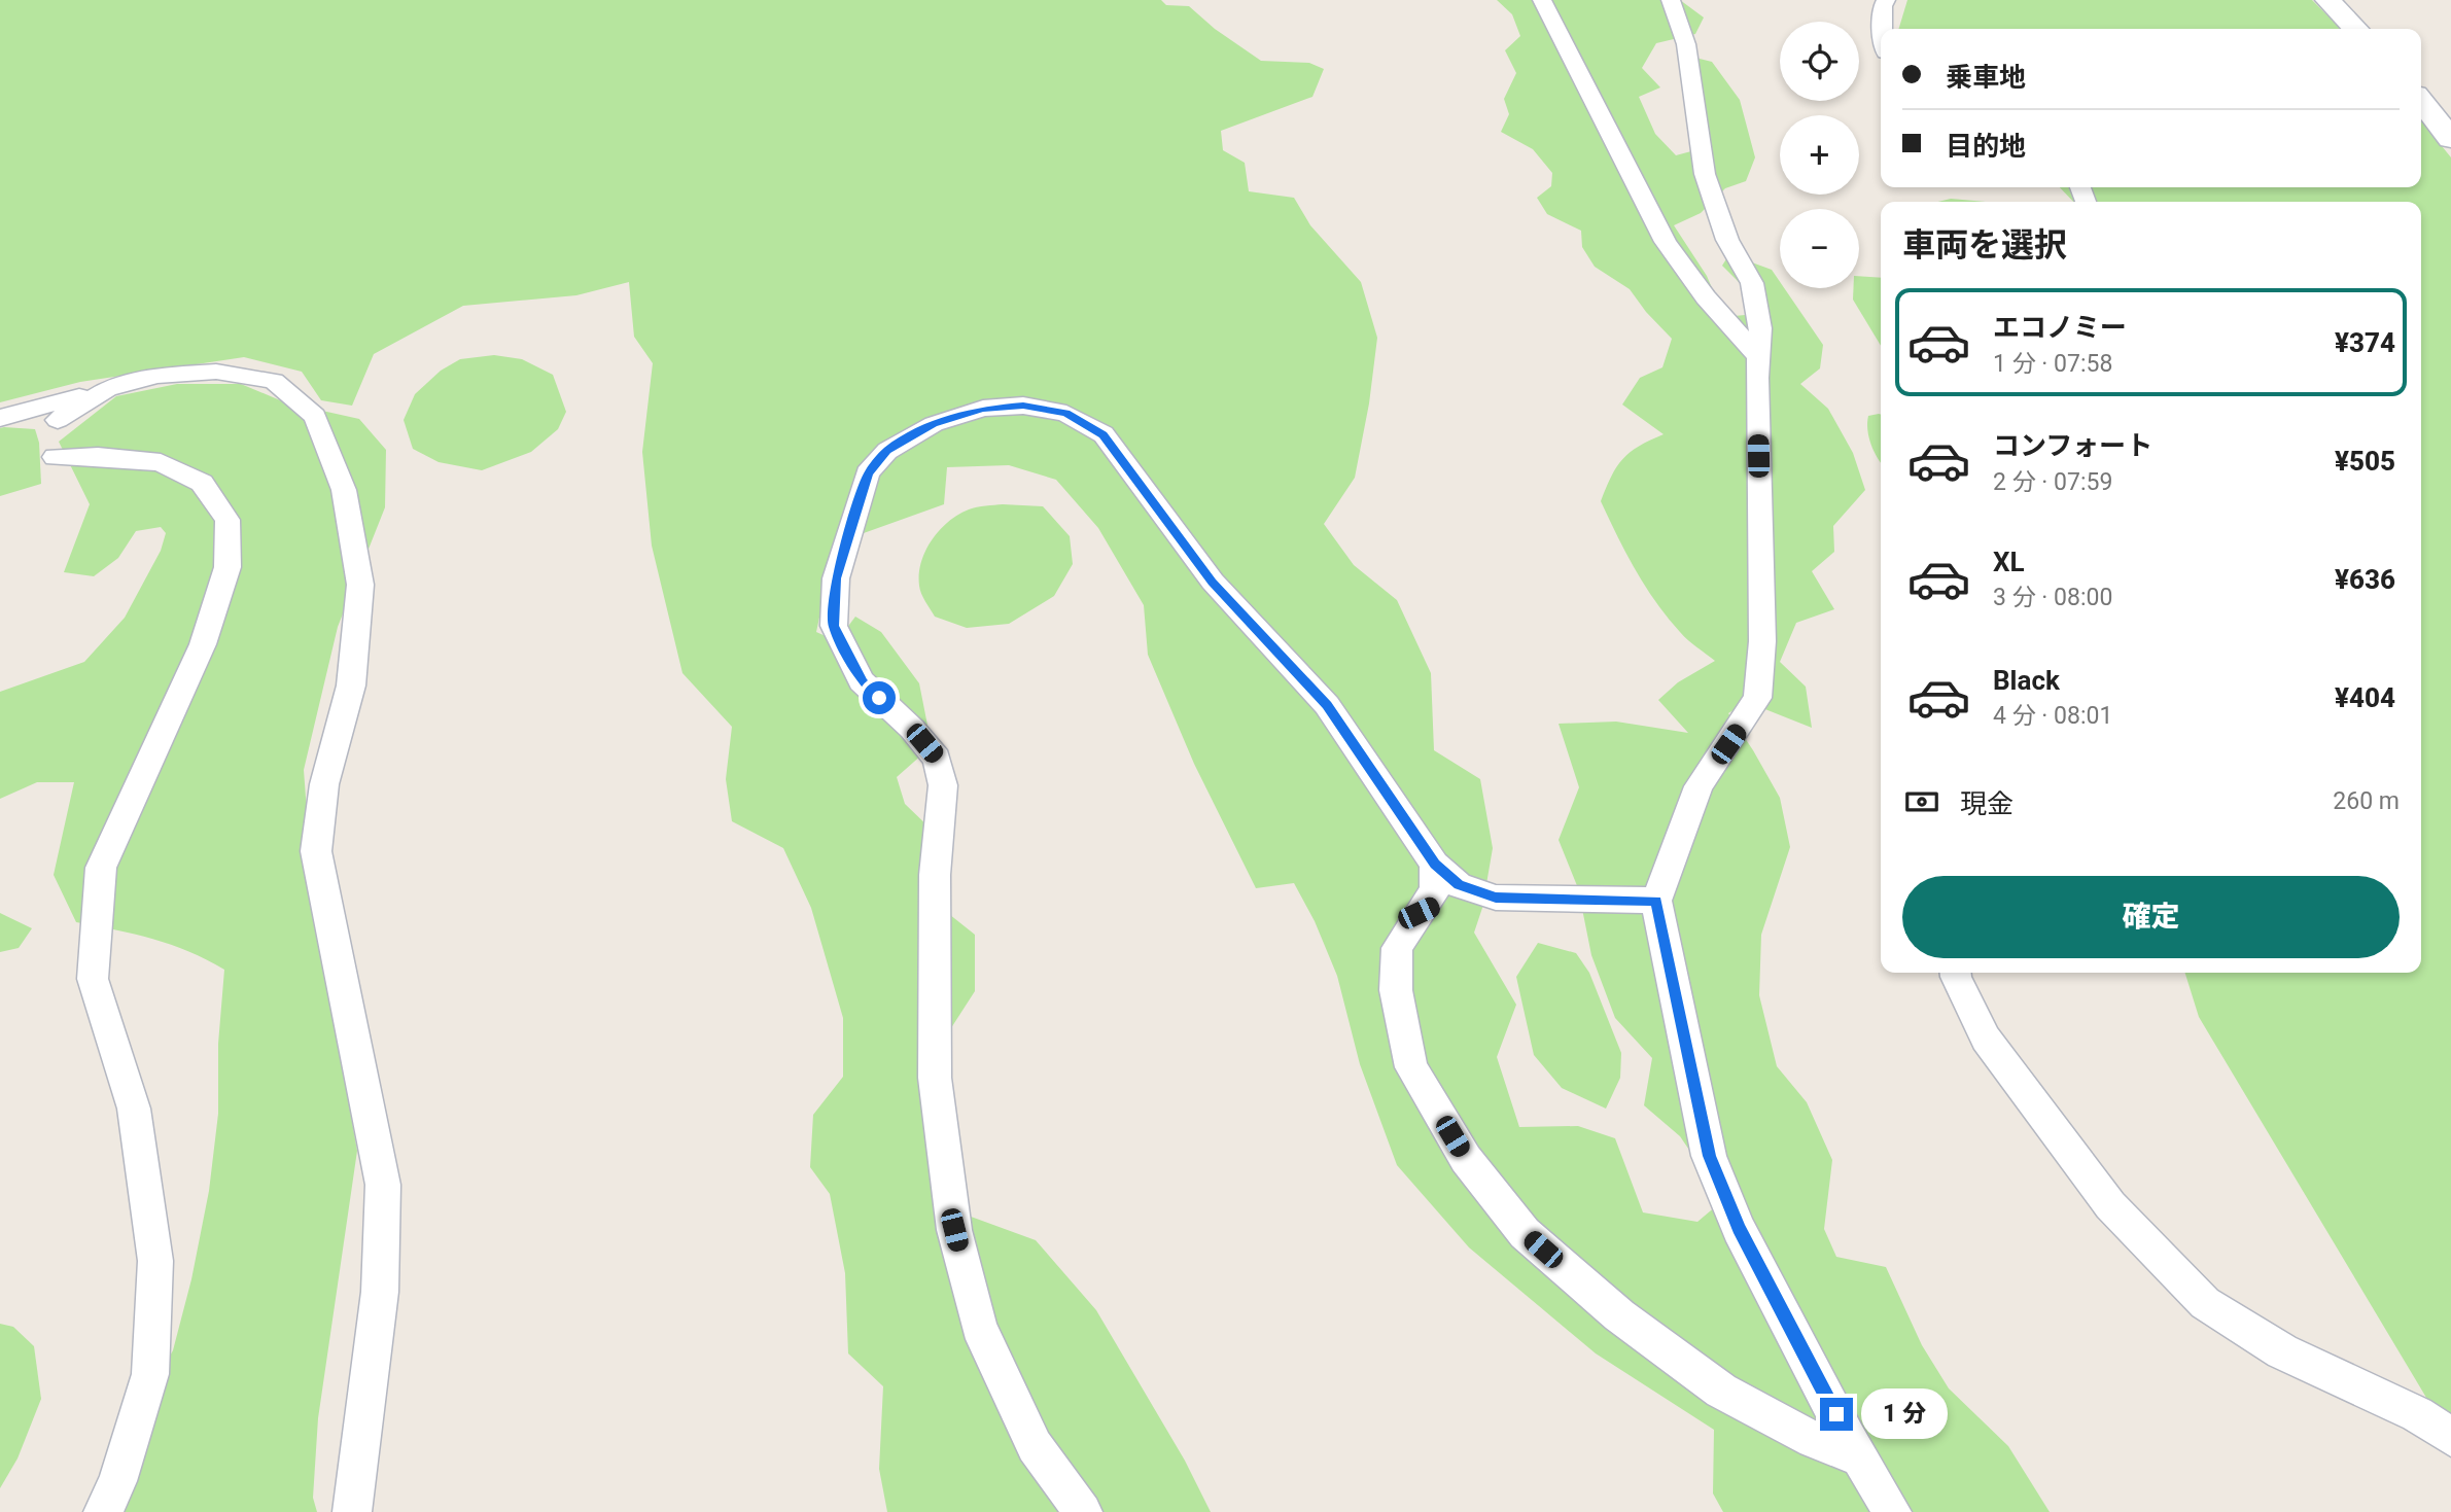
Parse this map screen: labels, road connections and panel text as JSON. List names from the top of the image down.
{
  "page": {
    "map_buttons": ["+", "−"],
    "banner": ["乗車地", "目的地"],
    "heading": "車両を選択",
    "list": [
      {
        "name": "エコノミー",
        "note": "1 分 · 07:58",
        "value": "¥374"
      },
      {
        "name": "コンフォート",
        "note": "2 分 · 07:59",
        "value": "¥505"
      },
      {
        "name": "XL",
        "note": "3 分 · 08:00",
        "value": "¥636"
      },
      {
        "name": "Black",
        "note": "4 分 · 08:01",
        "value": "¥404"
      }
    ],
    "pay": ["現金", "260 m"],
    "buttons": "確定",
    "bubble": "1 分"
  }
}
